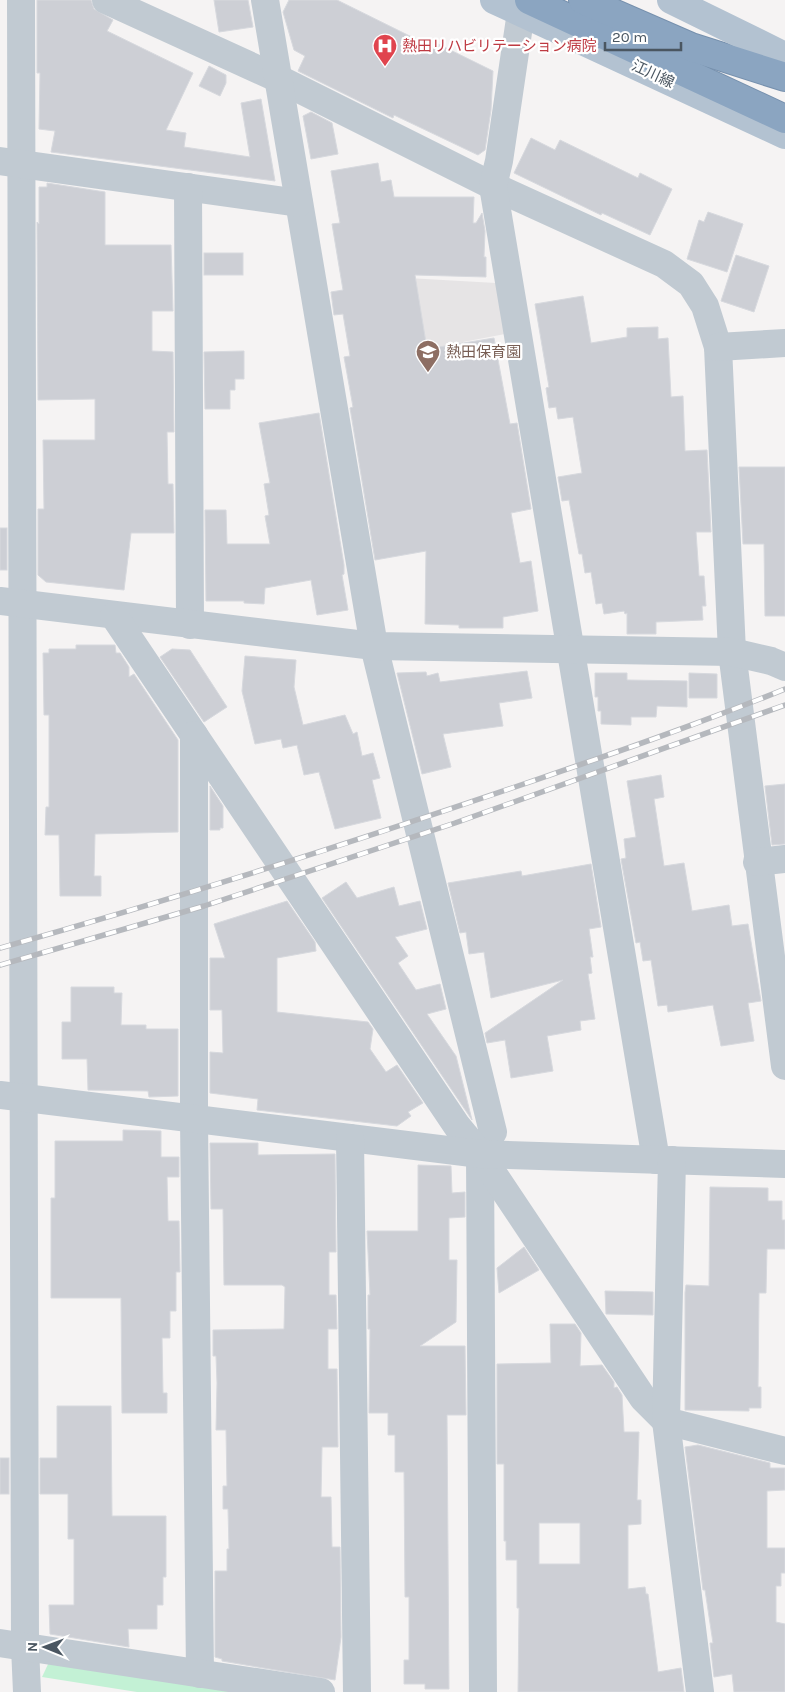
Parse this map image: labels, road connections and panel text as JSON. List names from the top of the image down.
{
  "streets": {
    "main road": ["江川線"]
  },
  "places": {
    "hospital": ["熱田リハビリテーション病院"],
    "school or university": ["熱田保育園"]
  },
  "scale_bar": "20 m",
  "north": "left"
}
